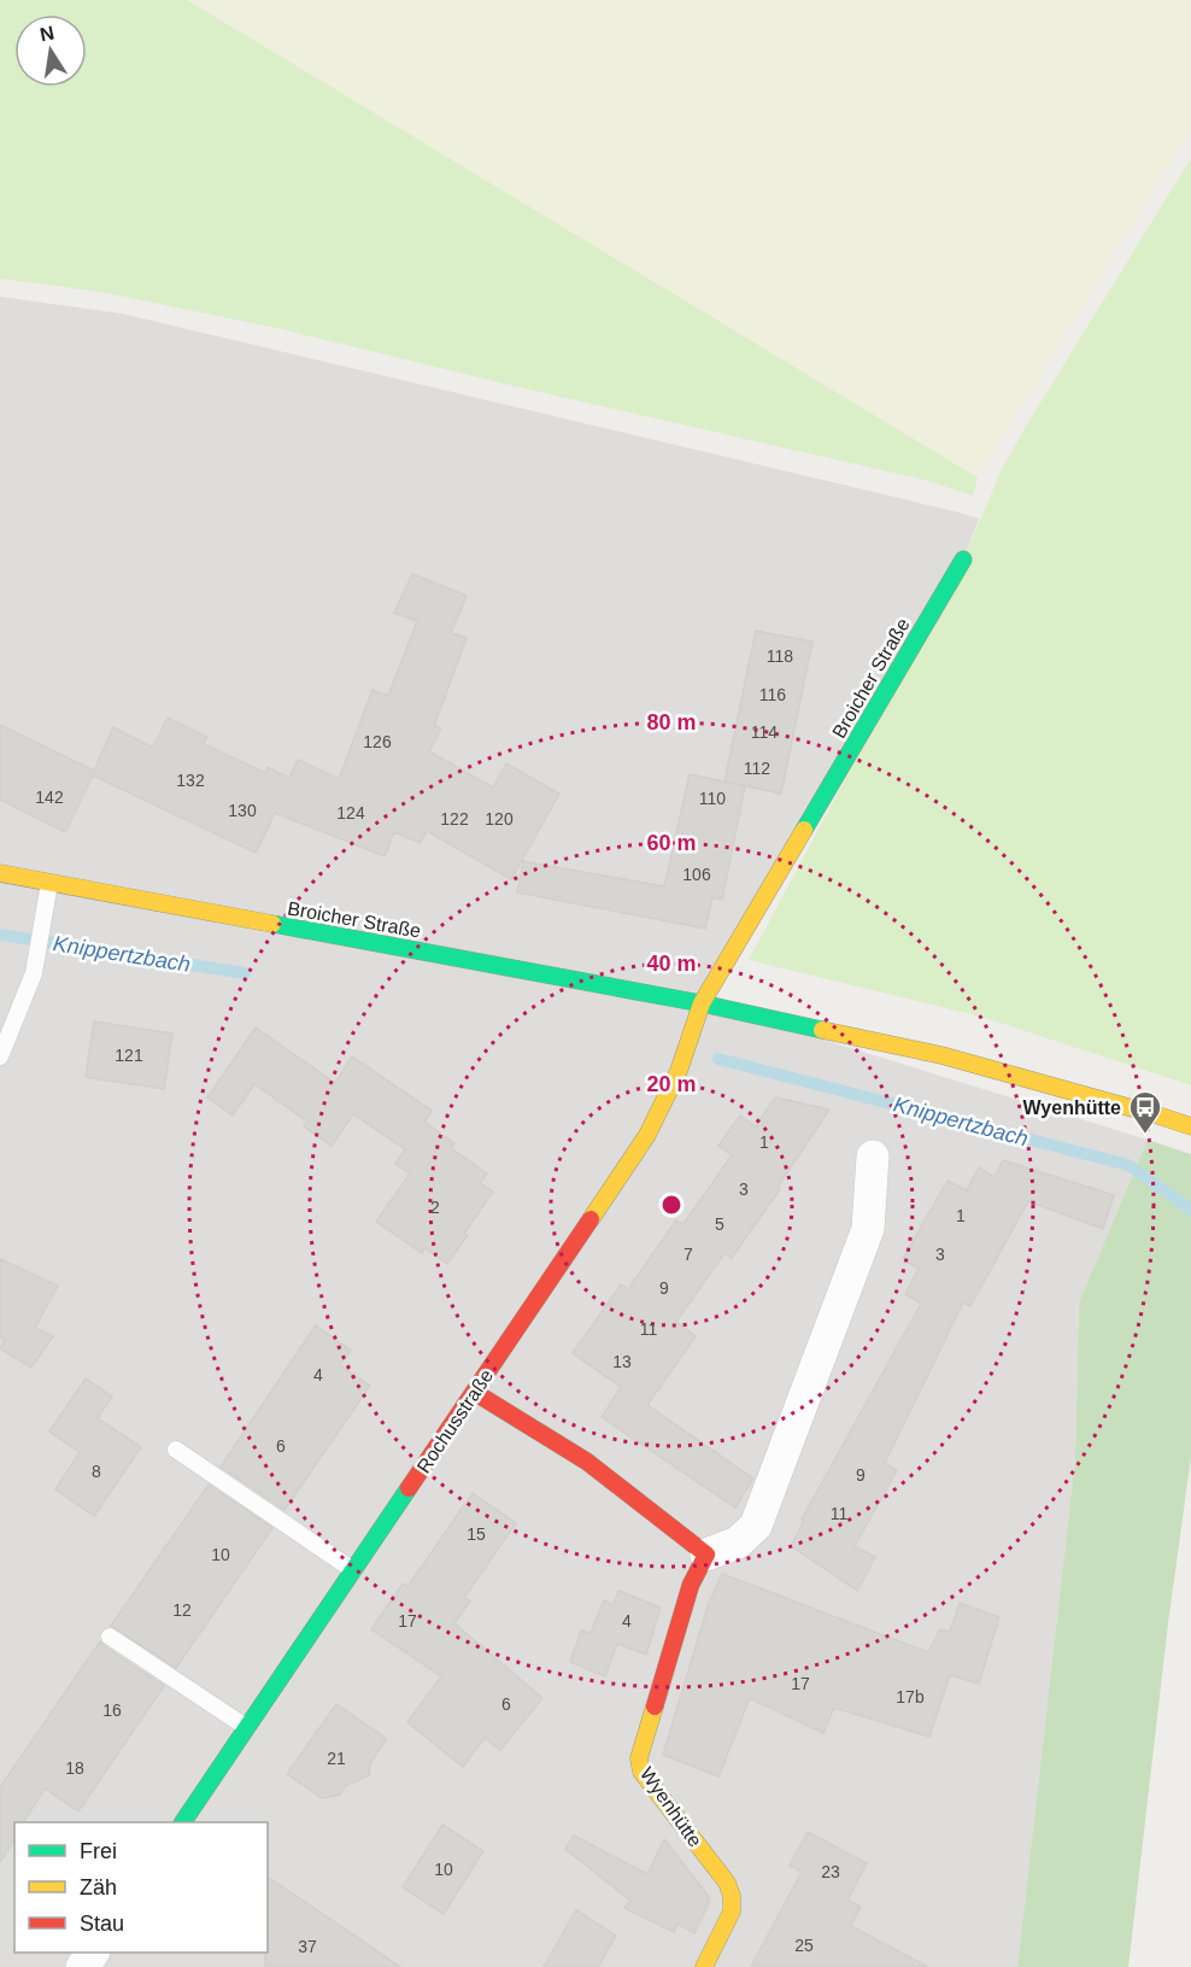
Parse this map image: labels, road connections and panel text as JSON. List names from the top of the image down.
{
  "streets": {
    "street": ["Broicher Straße", "Rochusstraße", "Wyenhütte"]
  },
  "crossings": [
    ["Broicher Straße", "Rochusstraße"]
  ],
  "water": ["Knippertzbach"],
  "places": {
    "bus stop": ["Wyenhütte"]
  },
  "house_numbers": [
    "118",
    "116",
    "114",
    "126",
    "112",
    "132",
    "142",
    "110",
    "130",
    "124",
    "122",
    "120",
    "106",
    "121",
    "1",
    "3",
    "2",
    "1",
    "5",
    "7",
    "3",
    "9",
    "11",
    "13",
    "4",
    "6",
    "8",
    "9",
    "11",
    "15",
    "10",
    "12",
    "17",
    "4",
    "17",
    "17b",
    "6",
    "16",
    "21",
    "18",
    "10",
    "23",
    "25",
    "37"
  ],
  "legend": ["Frei", "Zäh", "Stau"],
  "north": "top",
  "rings": [
    "80 m",
    "60 m",
    "40 m",
    "20 m"
  ]
}
